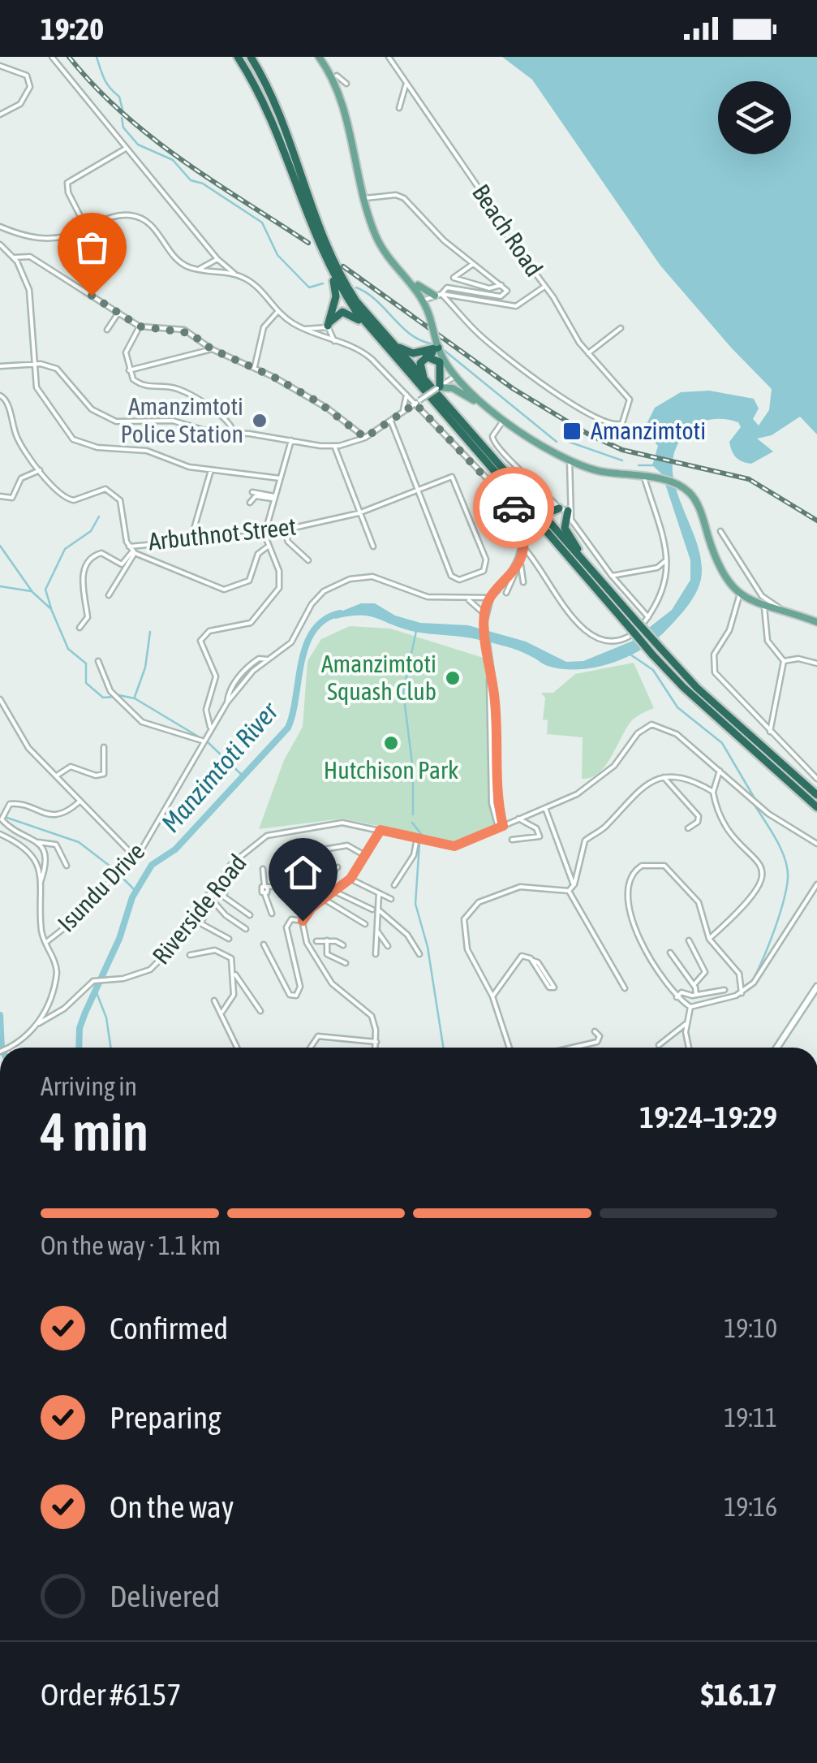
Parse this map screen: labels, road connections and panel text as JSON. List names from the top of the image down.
{
  "streets": {
    "street": [
      "Beach Road",
      "Arbuthnot Street",
      "Isundu Drive",
      "Riverside Road"
    ]
  },
  "water": ["Manzimtoti River"],
  "places": {
    "other": ["Amanzimtoti Police Station", "Amanzimtoti Squash Club", "Hutchison Park"],
    "transit": ["Amanzimtoti"]
  },
  "page": {
    "status": "19:20",
    "heading": ["4 min", "Arriving in", "19:24–19:29"],
    "panel": ["Order #6157", "$16.17"],
    "bar": "On the way · 1.1 km",
    "list": [
      ["Confirmed", "19:10"],
      ["Preparing", "19:11"],
      ["On the way", "19:16"],
      "Delivered"
    ]
  }
}
